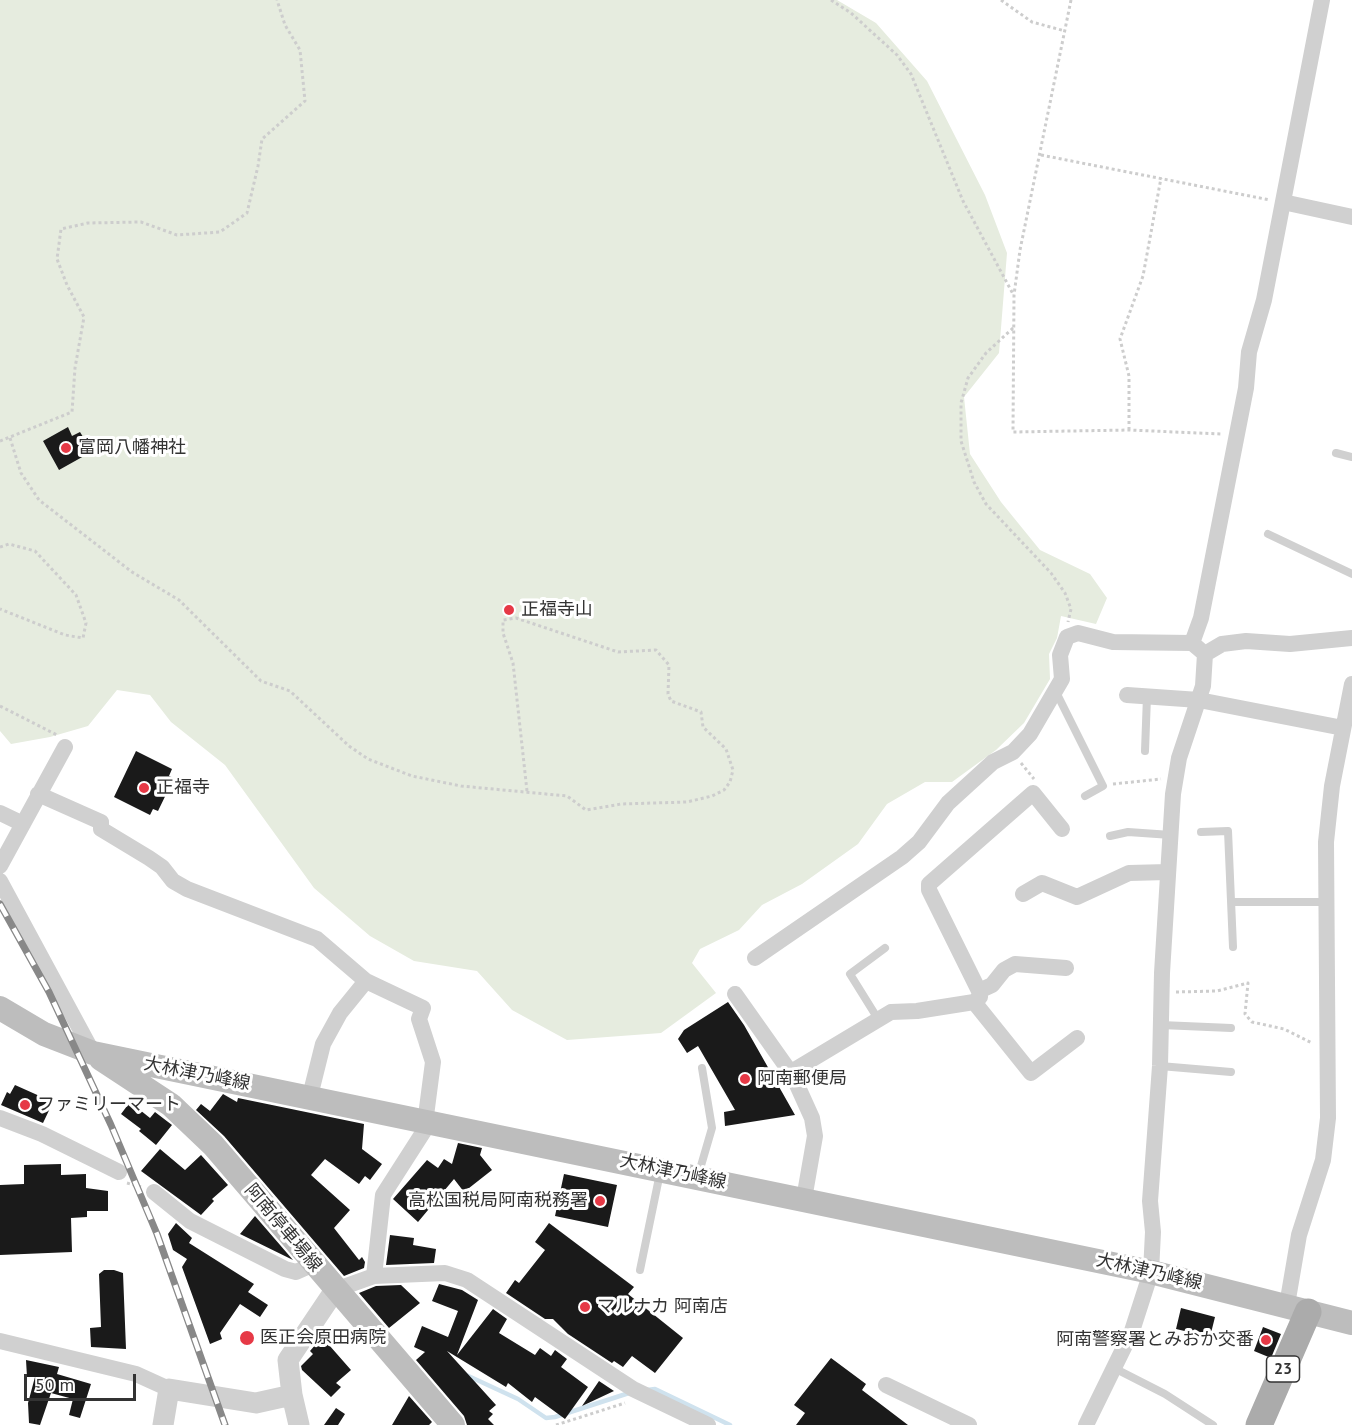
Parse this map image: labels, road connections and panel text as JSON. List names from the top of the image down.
{
  "streets": {
    "main road": ["大林津乃峰線", "阿南停車場線", "23"]
  },
  "crossings": [
    ["大林津乃峰線", "阿南停車場線"],
    ["大林津乃峰線", "23"]
  ],
  "places": [
    "富岡八幡神社",
    "正福寺山",
    "正福寺",
    "阿南郵便局",
    "ファミリーマート",
    "高松国税局阿南税務署",
    "マルナカ 阿南店",
    "医正会原田病院",
    "阿南警察署とみおか交番"
  ],
  "scale_bar": "50 m"
}
